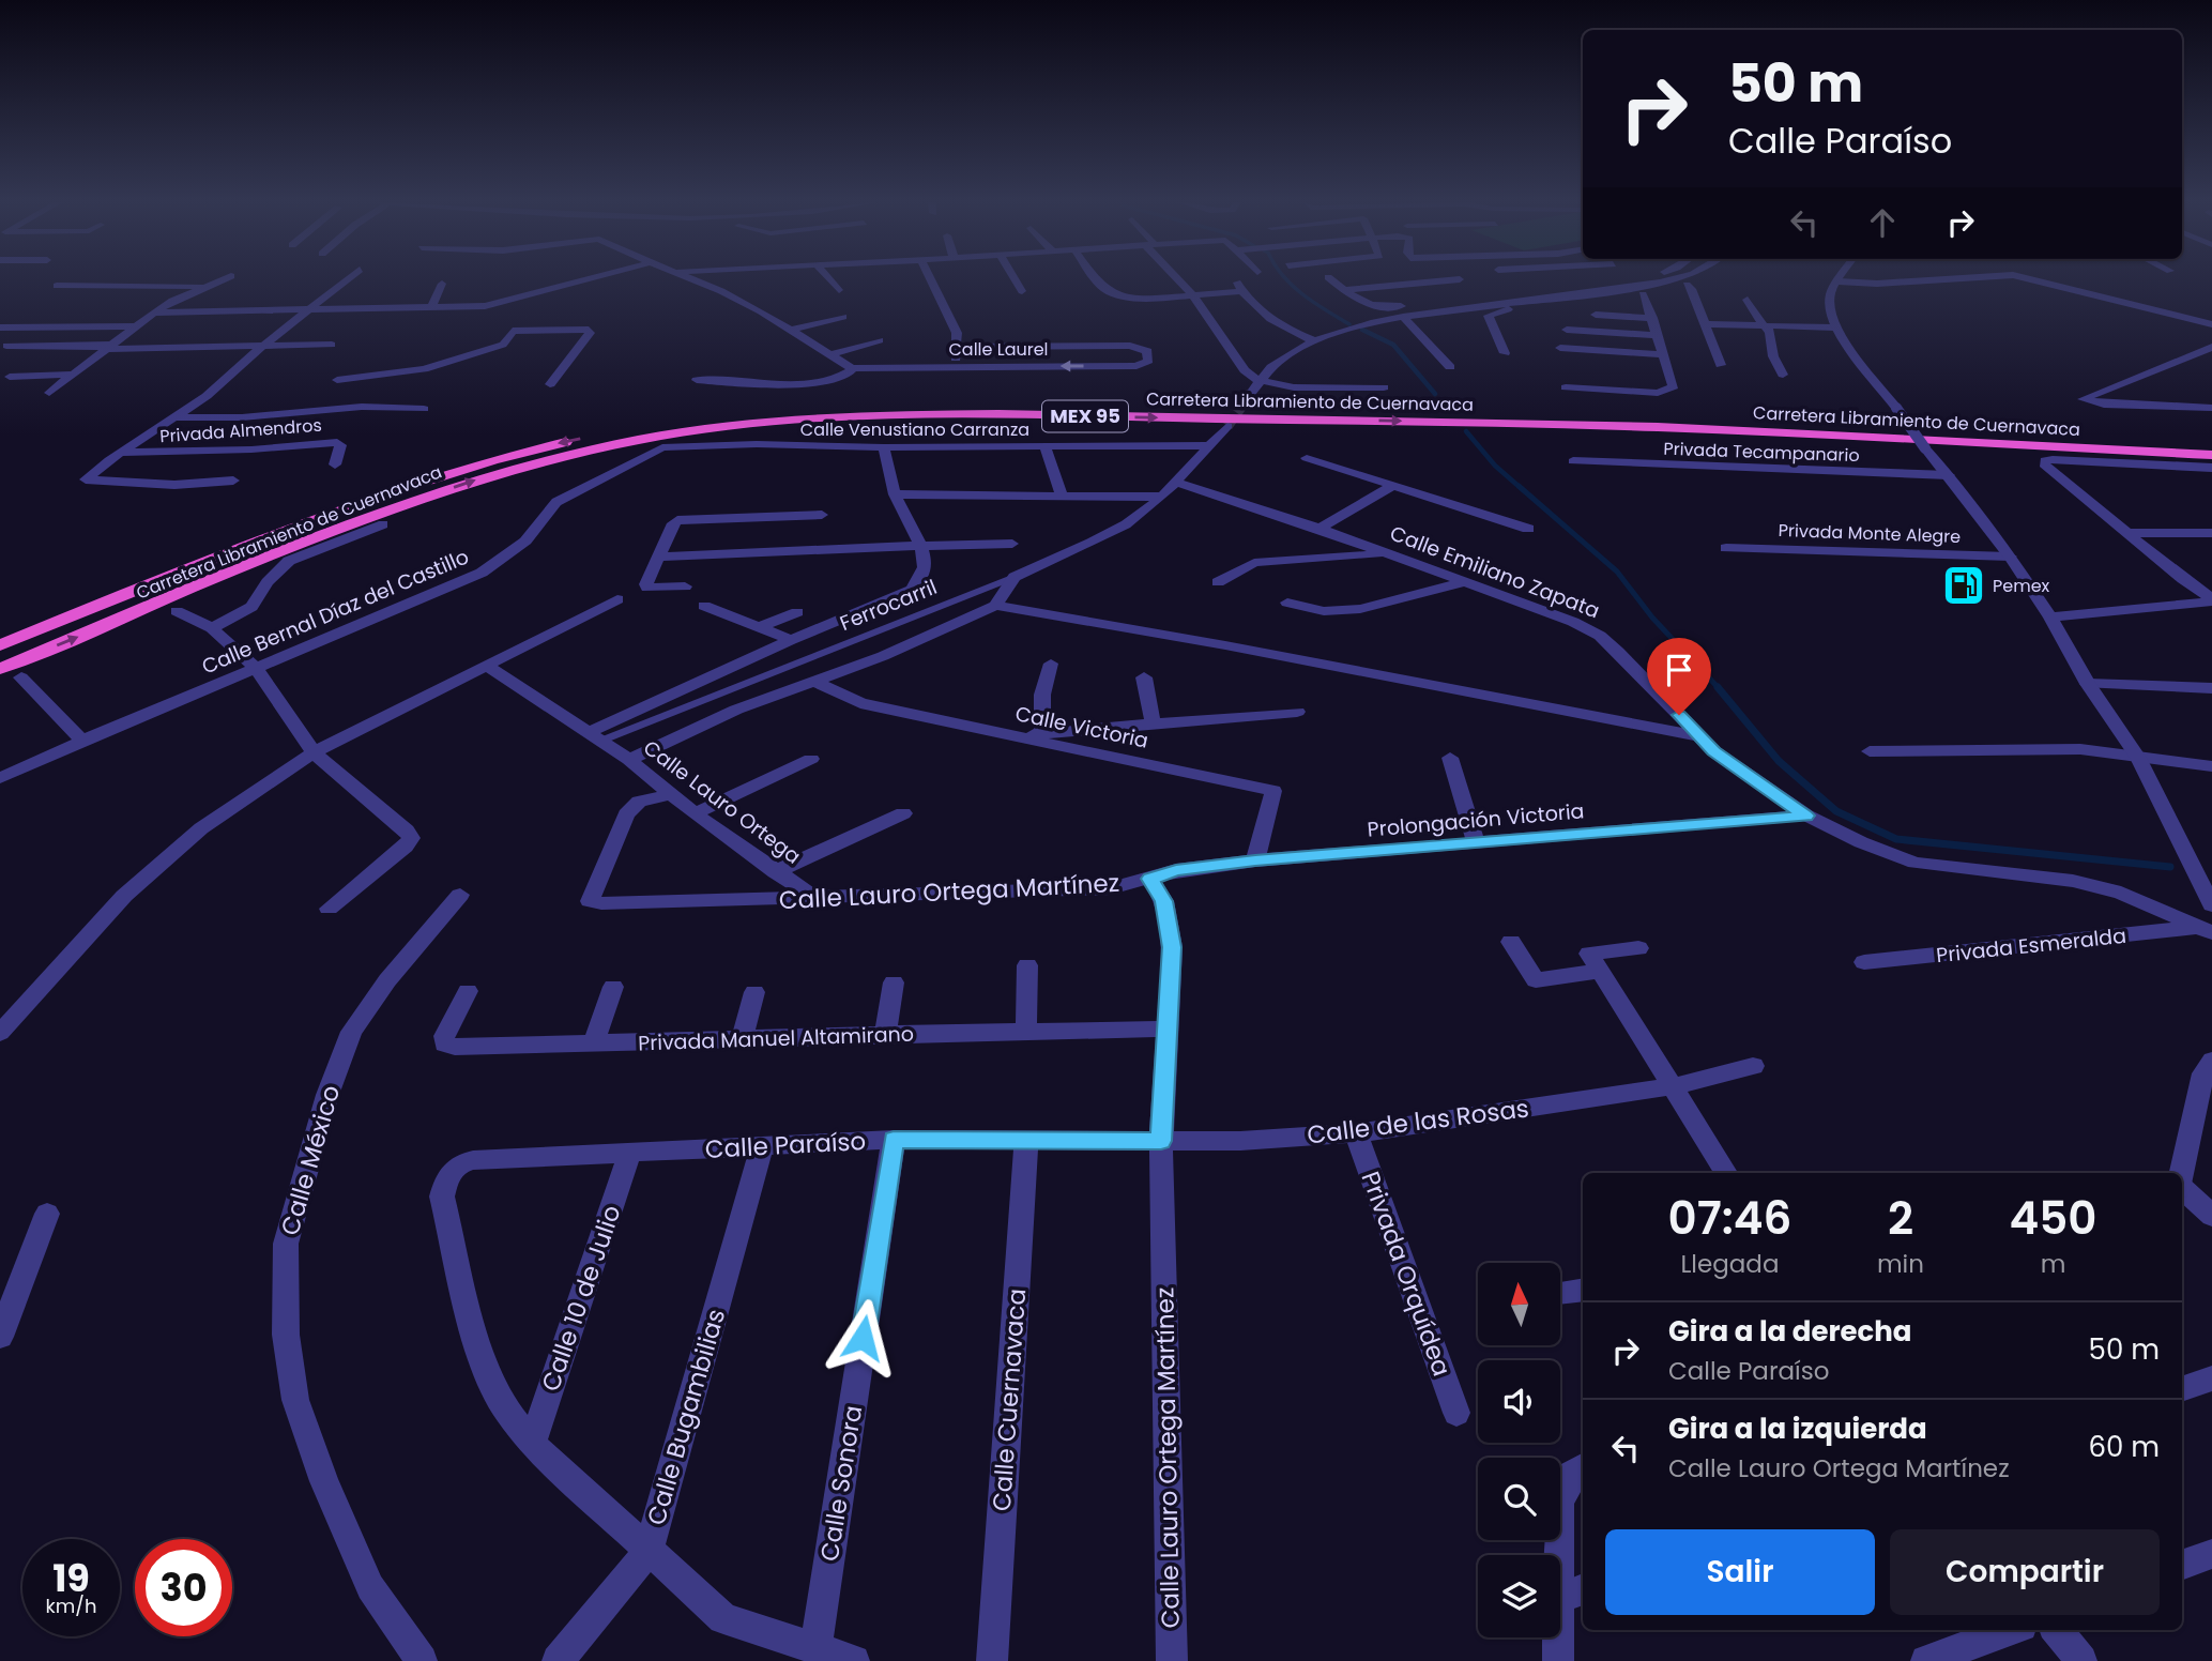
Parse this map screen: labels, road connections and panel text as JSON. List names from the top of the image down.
{
  "streets": {
    "highway": ["Carretera Libramiento de Cuernavaca", "MEX 95"],
    "street": [
      "Calle Laurel",
      "Calle Venustiano Carranza",
      "Privada Almendros",
      "Privada Tecampanario",
      "Privada Monte Alegre",
      "Calle Emiliano Zapata",
      "Ferrocarril",
      "Calle Bernal Díaz del Castillo",
      "Calle Victoria",
      "Calle Lauro Ortega",
      "Prolongación Victoria",
      "Calle Lauro Ortega Martínez",
      "Privada Esmeralda",
      "Privada Manuel Altamirano",
      "Calle de las Rosas",
      "Calle Paraíso",
      "Calle México",
      "Privada Orquídea",
      "Calle 10 de Julio",
      "Calle Cuernavaca",
      "Calle Bugambilias",
      "Calle Sonora"
    ]
  },
  "crossings": [
    ["Calle Venustiano Carranza", "Ferrocarril"],
    ["Calle Venustiano Carranza", "Calle Bernal Díaz del Castillo"],
    ["Calle Emiliano Zapata", "Ferrocarril"],
    ["Calle Emiliano Zapata", "Prolongación Victoria"],
    ["Calle Emiliano Zapata", "Privada Esmeralda"],
    ["Ferrocarril", "Calle Lauro Ortega"],
    ["Calle Victoria", "Prolongación Victoria"],
    ["Calle Lauro Ortega", "Calle Lauro Ortega Martínez"],
    ["Prolongación Victoria", "Calle Lauro Ortega Martínez"],
    ["Calle Lauro Ortega Martínez", "Privada Manuel Altamirano"],
    ["Calle Lauro Ortega Martínez", "Calle de las Rosas"],
    ["Calle Lauro Ortega Martínez", "Calle Paraíso"],
    ["Calle de las Rosas", "Calle Paraíso"],
    ["Calle de las Rosas", "Privada Orquídea"],
    ["Calle Paraíso", "Calle 10 de Julio"],
    ["Calle Paraíso", "Calle Cuernavaca"],
    ["Calle Paraíso", "Calle Bugambilias"],
    ["Calle Paraíso", "Calle Sonora"]
  ],
  "places": {
    "fuel station": ["Pemex"]
  },
  "north": "top",
  "page": {
    "turn": ["50 m", "Calle Paraíso"],
    "eta": [
      "07:46",
      "Llegada",
      "2",
      "min",
      "450",
      "m"
    ],
    "list": [
      {
        "name": "Gira a la derecha",
        "note": "Calle Paraíso",
        "value": "50 m"
      },
      {
        "name": "Gira a la izquierda",
        "note": "Calle Lauro Ortega Martínez",
        "value": "60 m"
      }
    ],
    "buttons": ["Salir", "Compartir"],
    "speed": "19 km/h",
    "limit": "30"
  }
}
